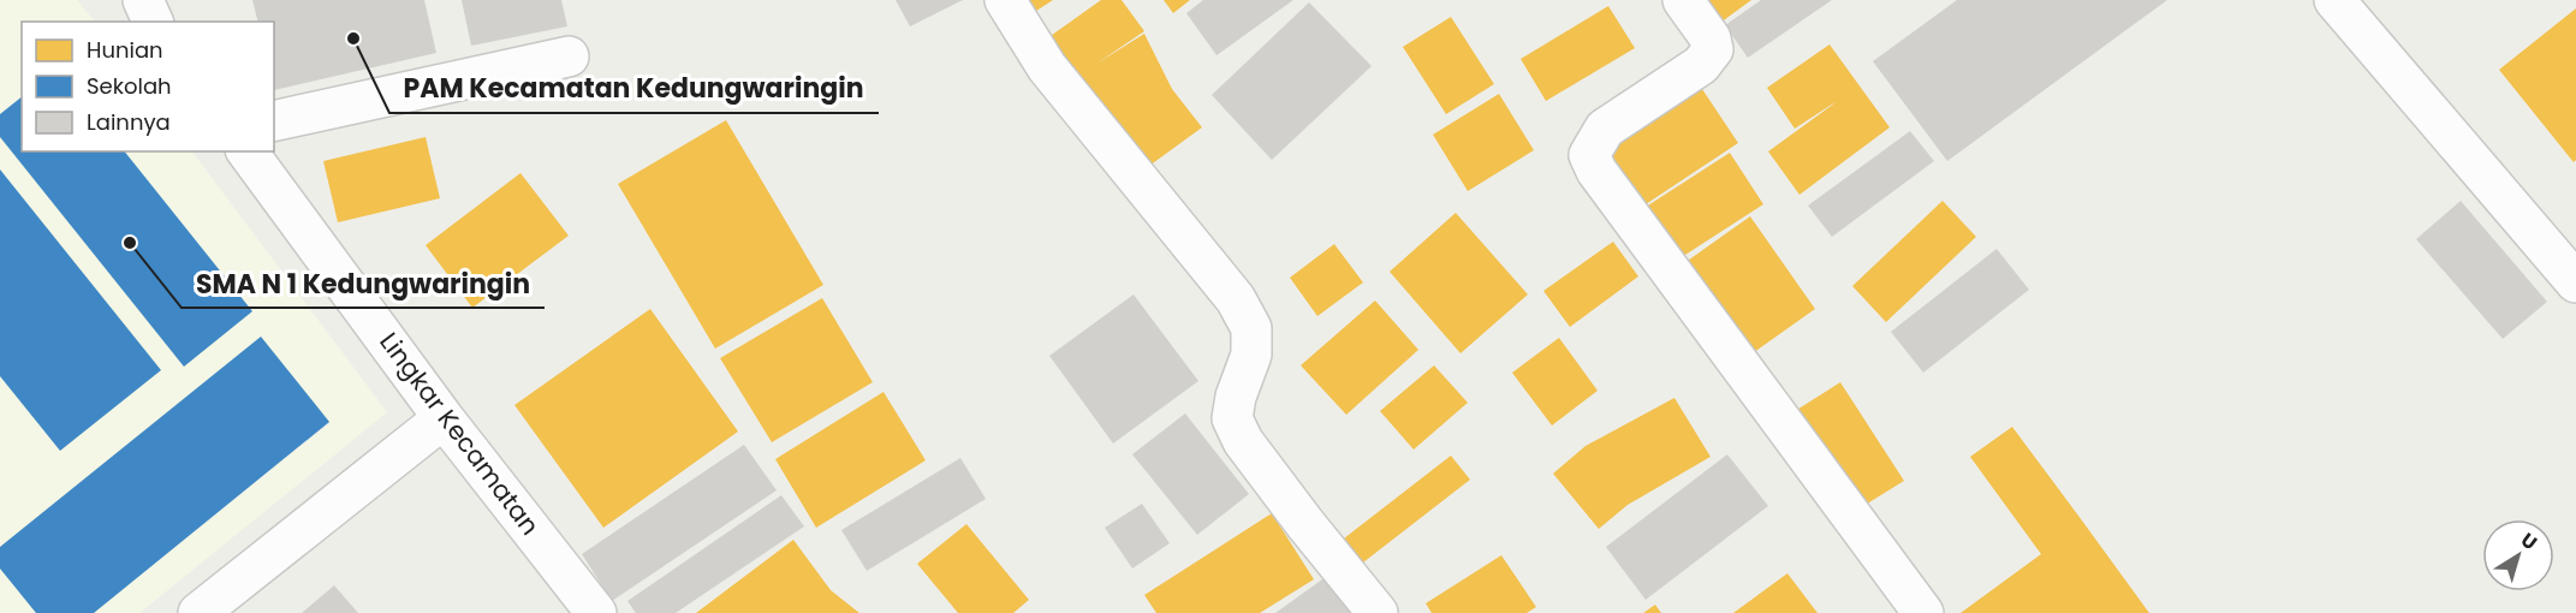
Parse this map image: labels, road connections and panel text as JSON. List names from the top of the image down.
{
  "streets": {
    "street": ["Lingkar Kecamatan"]
  },
  "places": ["PAM Kecamatan Kedungwaringin", "SMA N 1 Kedungwaringin"],
  "legend": ["Hunian", "Sekolah", "Lainnya"],
  "north": "top right"
}
